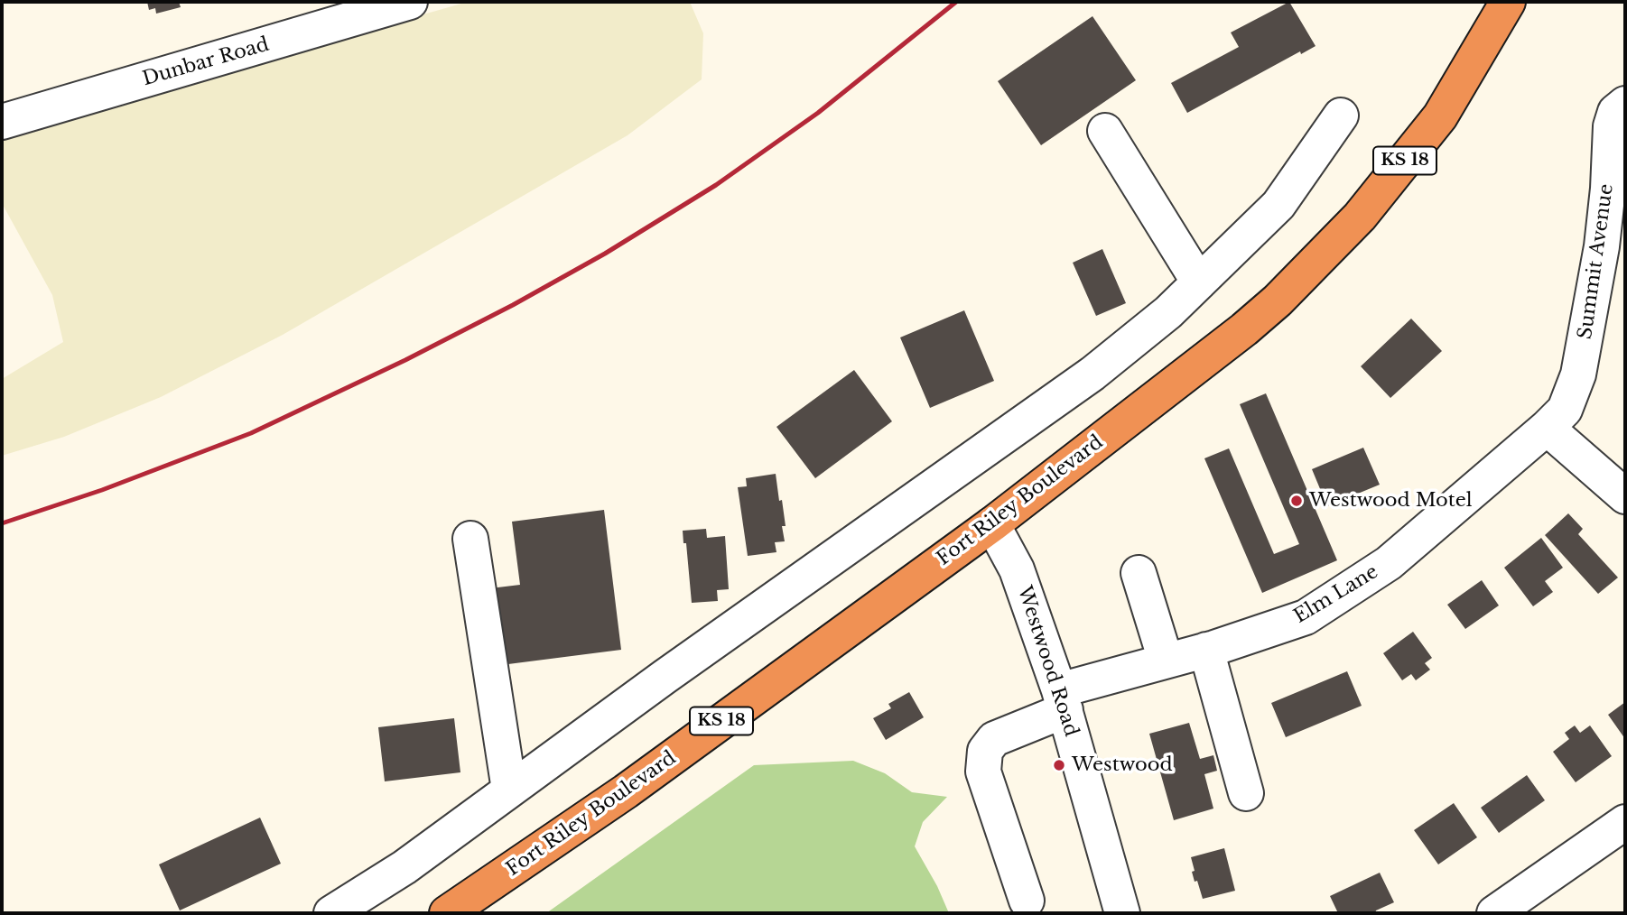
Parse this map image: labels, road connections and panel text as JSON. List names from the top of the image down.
{
  "streets": {
    "highway": ["KS 18", "Fort Riley Boulevard"],
    "street": [
      "Dunbar Road",
      "Summit Avenue",
      "Elm Lane",
      "Westwood Road"
    ]
  },
  "crossings": [
    ["Summit Avenue", "Elm Lane"],
    ["Fort Riley Boulevard", "Westwood Road"],
    ["Elm Lane", "Westwood Road"]
  ],
  "places": ["Westwood Motel", "Westwood"]
}
